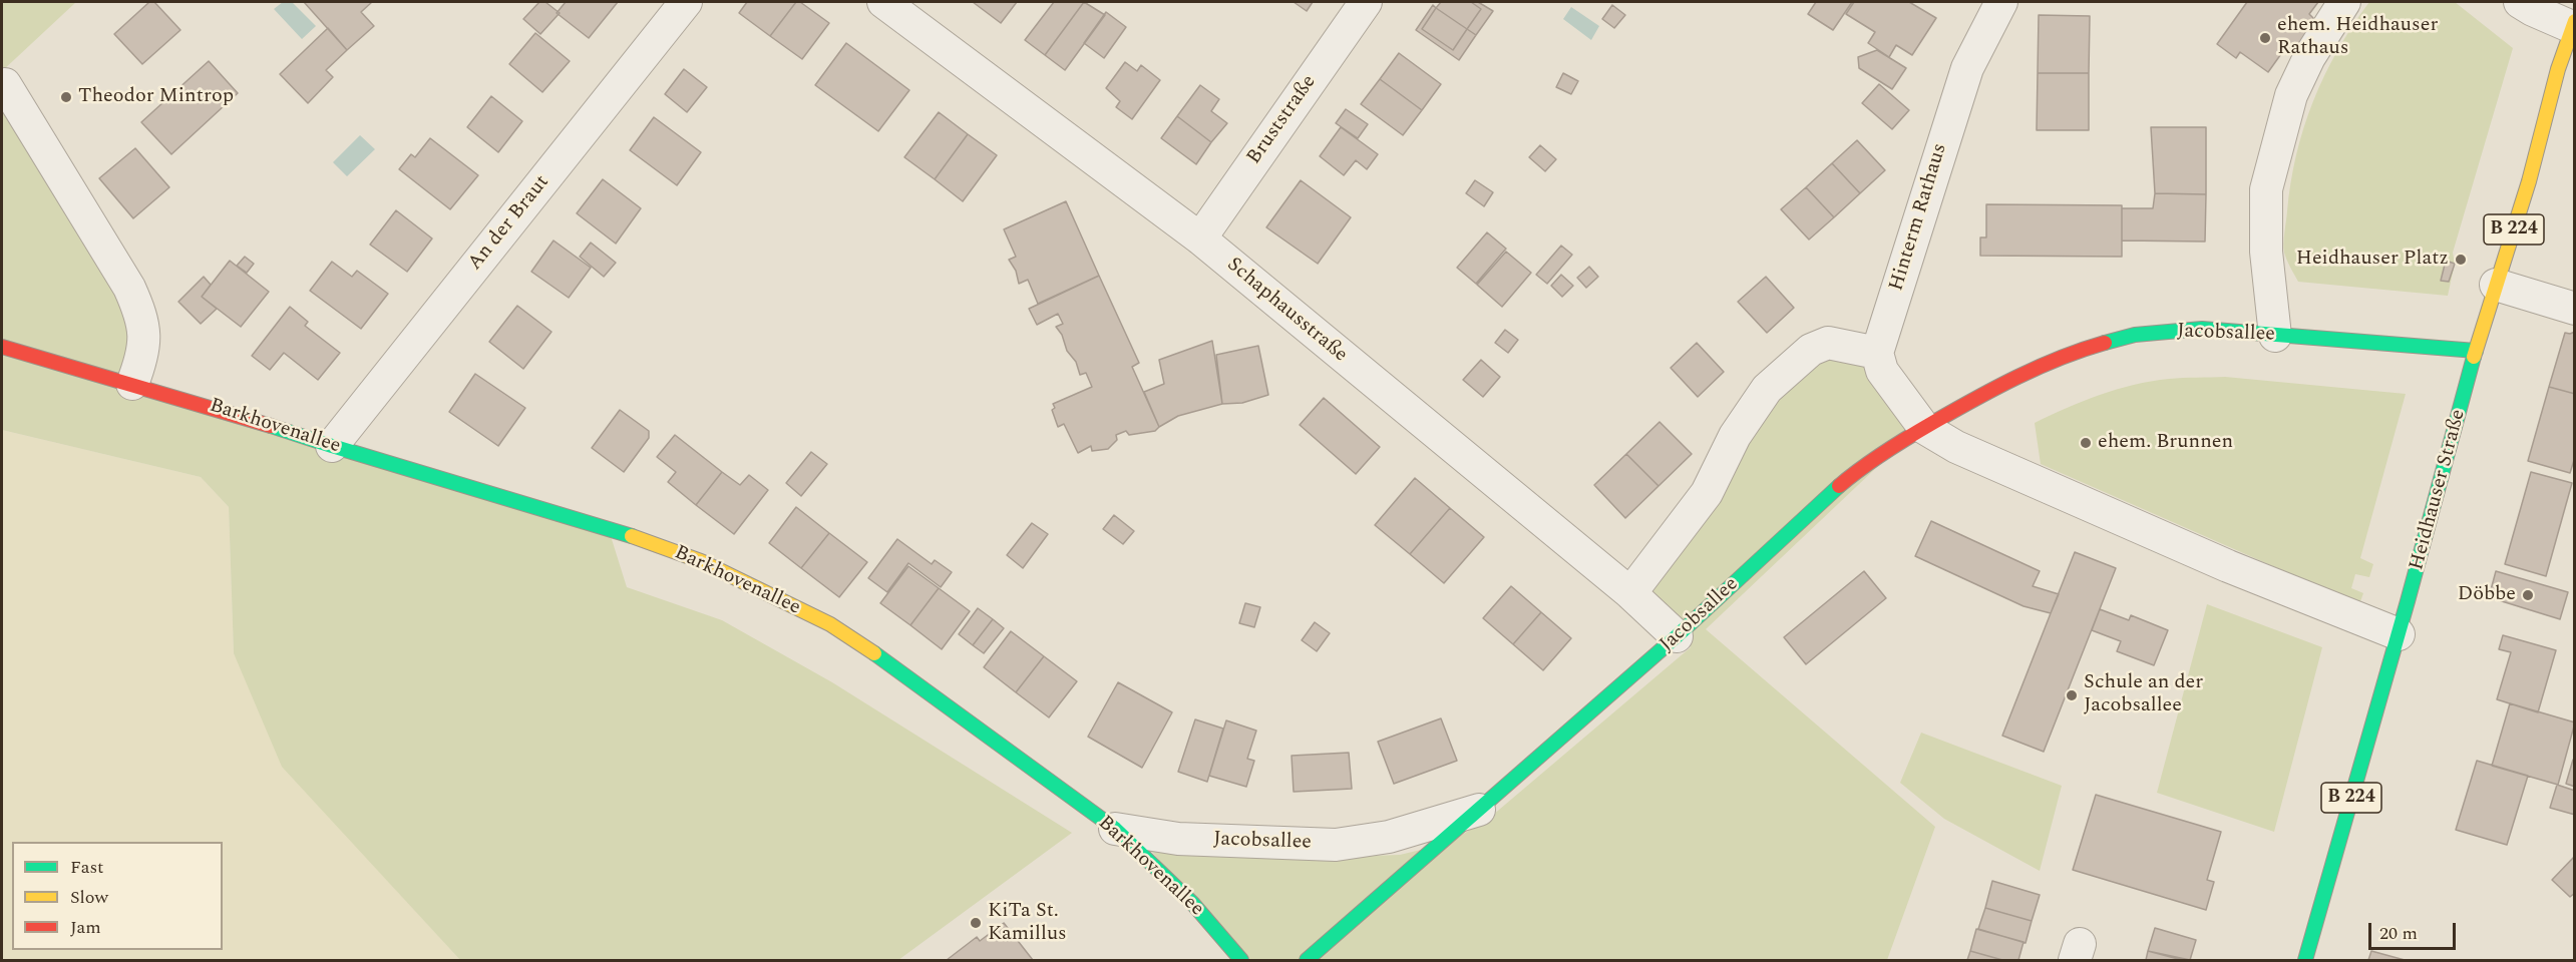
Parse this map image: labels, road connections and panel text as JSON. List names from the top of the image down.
{
  "streets": {
    "street": [
      "Bruststraße",
      "Hinterm Rathaus",
      "An der Braut",
      "B 224",
      "Schaphausstraße",
      "Jacobsallee",
      "Barkhovenallee",
      "Heidhauser Straße"
    ]
  },
  "crossings": [
    ["Bruststraße", "Schaphausstraße"],
    ["An der Braut", "Barkhovenallee"],
    ["Schaphausstraße", "Jacobsallee"],
    ["Jacobsallee", "Barkhovenallee"],
    ["Jacobsallee", "Heidhauser Straße"]
  ],
  "places": [
    "ehem. Heidhauser Rathaus",
    "Theodor Mintrop",
    "Heidhauser Platz",
    "ehem. Brunnen",
    "Döbbe",
    "Schule an der Jacobsallee",
    "KiTa St. Kamillus"
  ],
  "legend": ["Fast", "Slow", "Jam"],
  "scale_bar": "20 m"
}
